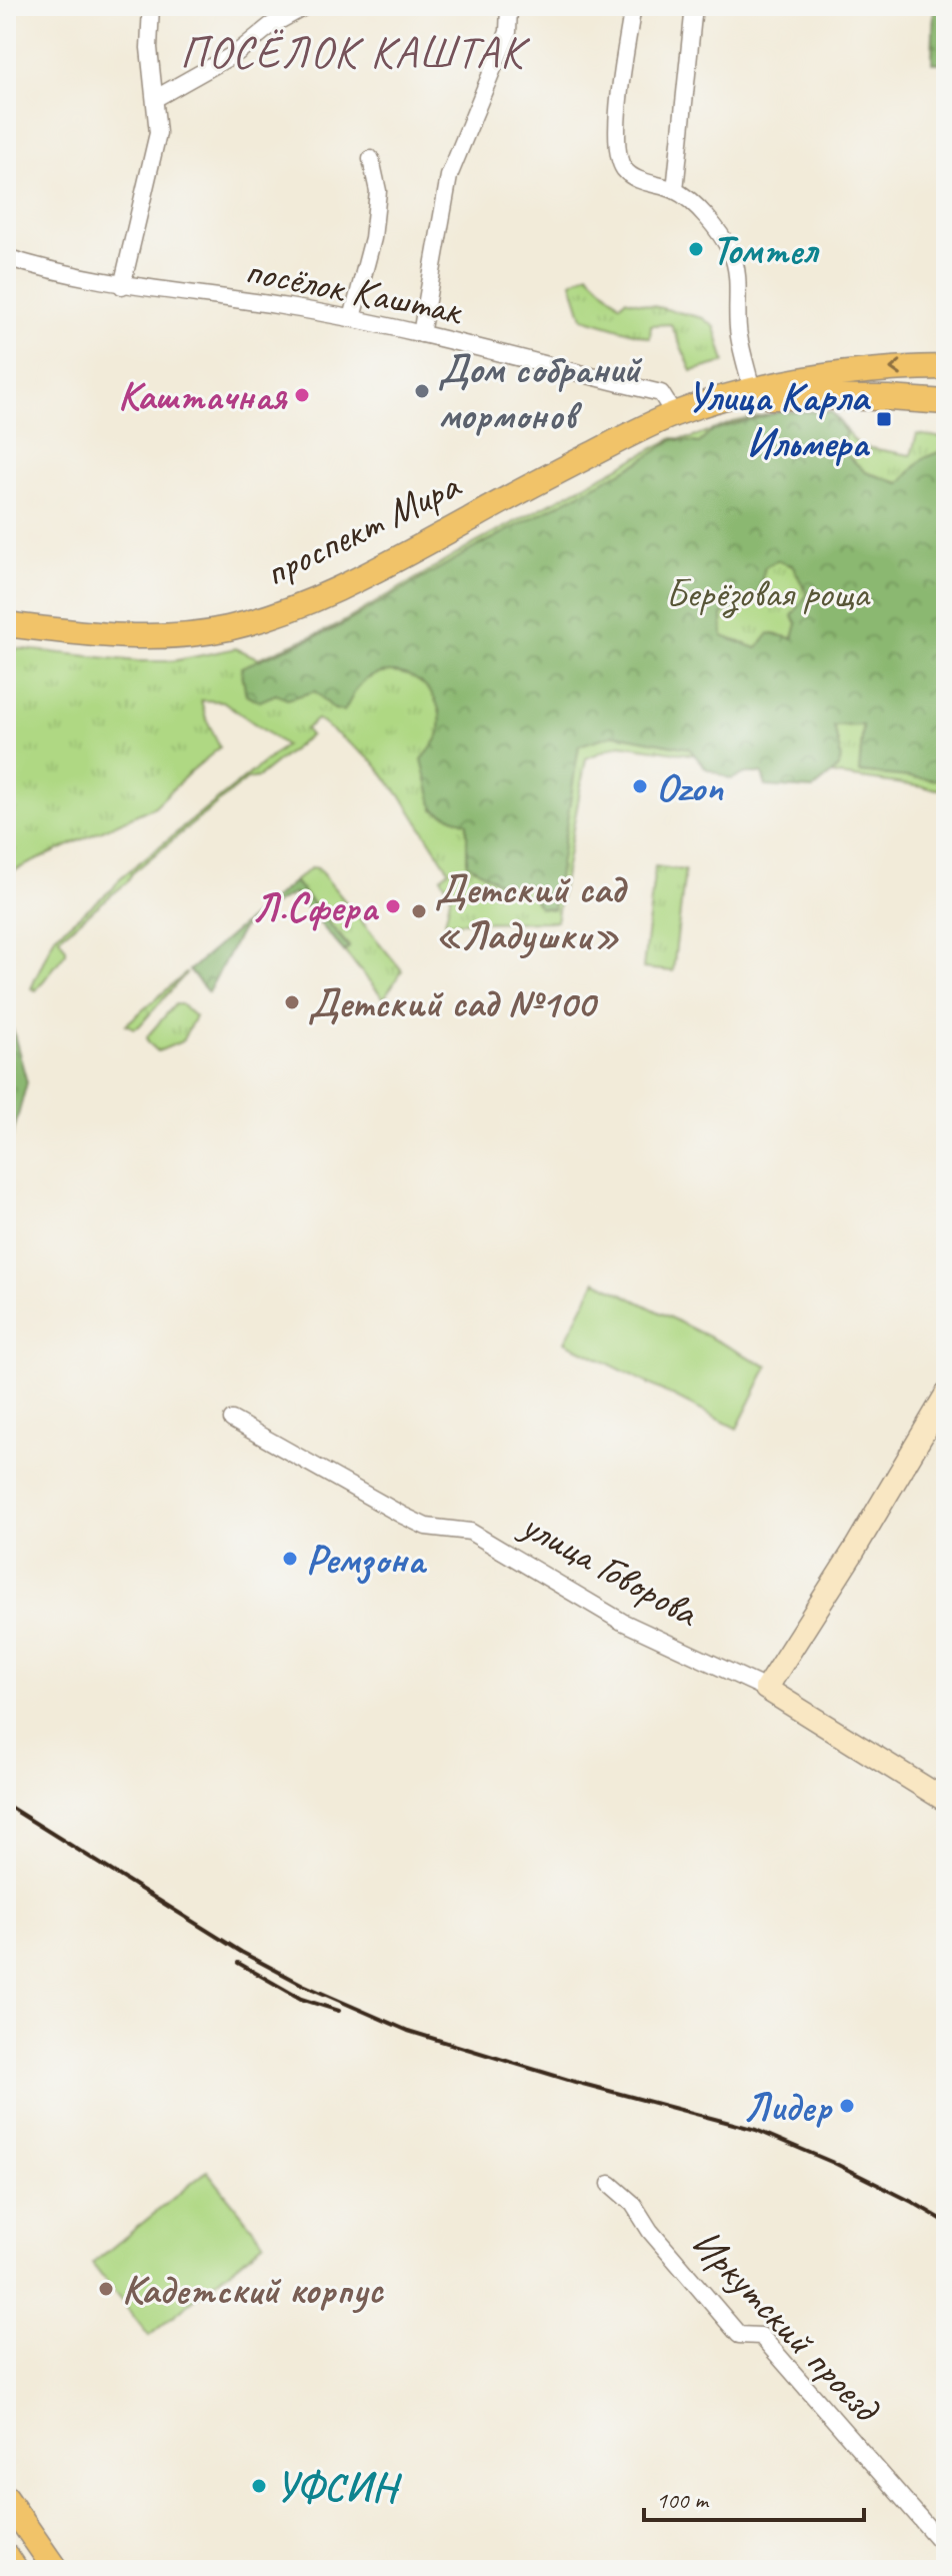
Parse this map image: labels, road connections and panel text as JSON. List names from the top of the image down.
{
  "streets": {
    "main road": ["проспект Мира"],
    "street": ["посёлок Каштак", "улица Говорова", "Иркутский проезд"]
  },
  "crossings": [
    ["посёлок Каштак", "проспект Мира"]
  ],
  "districts": ["ПОСЁЛОК КАШТАК"],
  "parks": ["Берёзовая роща"],
  "places": {
    "other": [
      "Томтел",
      "Дом собраний мормонов",
      "Каштачная",
      "Ozon",
      "Л.Сфера",
      "Детский сад «Ладушки»",
      "Детский сад №100",
      "Ремзона",
      "Лидер",
      "Кадетский корпус",
      "УФСИН"
    ],
    "transit": ["Улица Карла Ильмера"]
  },
  "scale_bar": "100 m"
}
